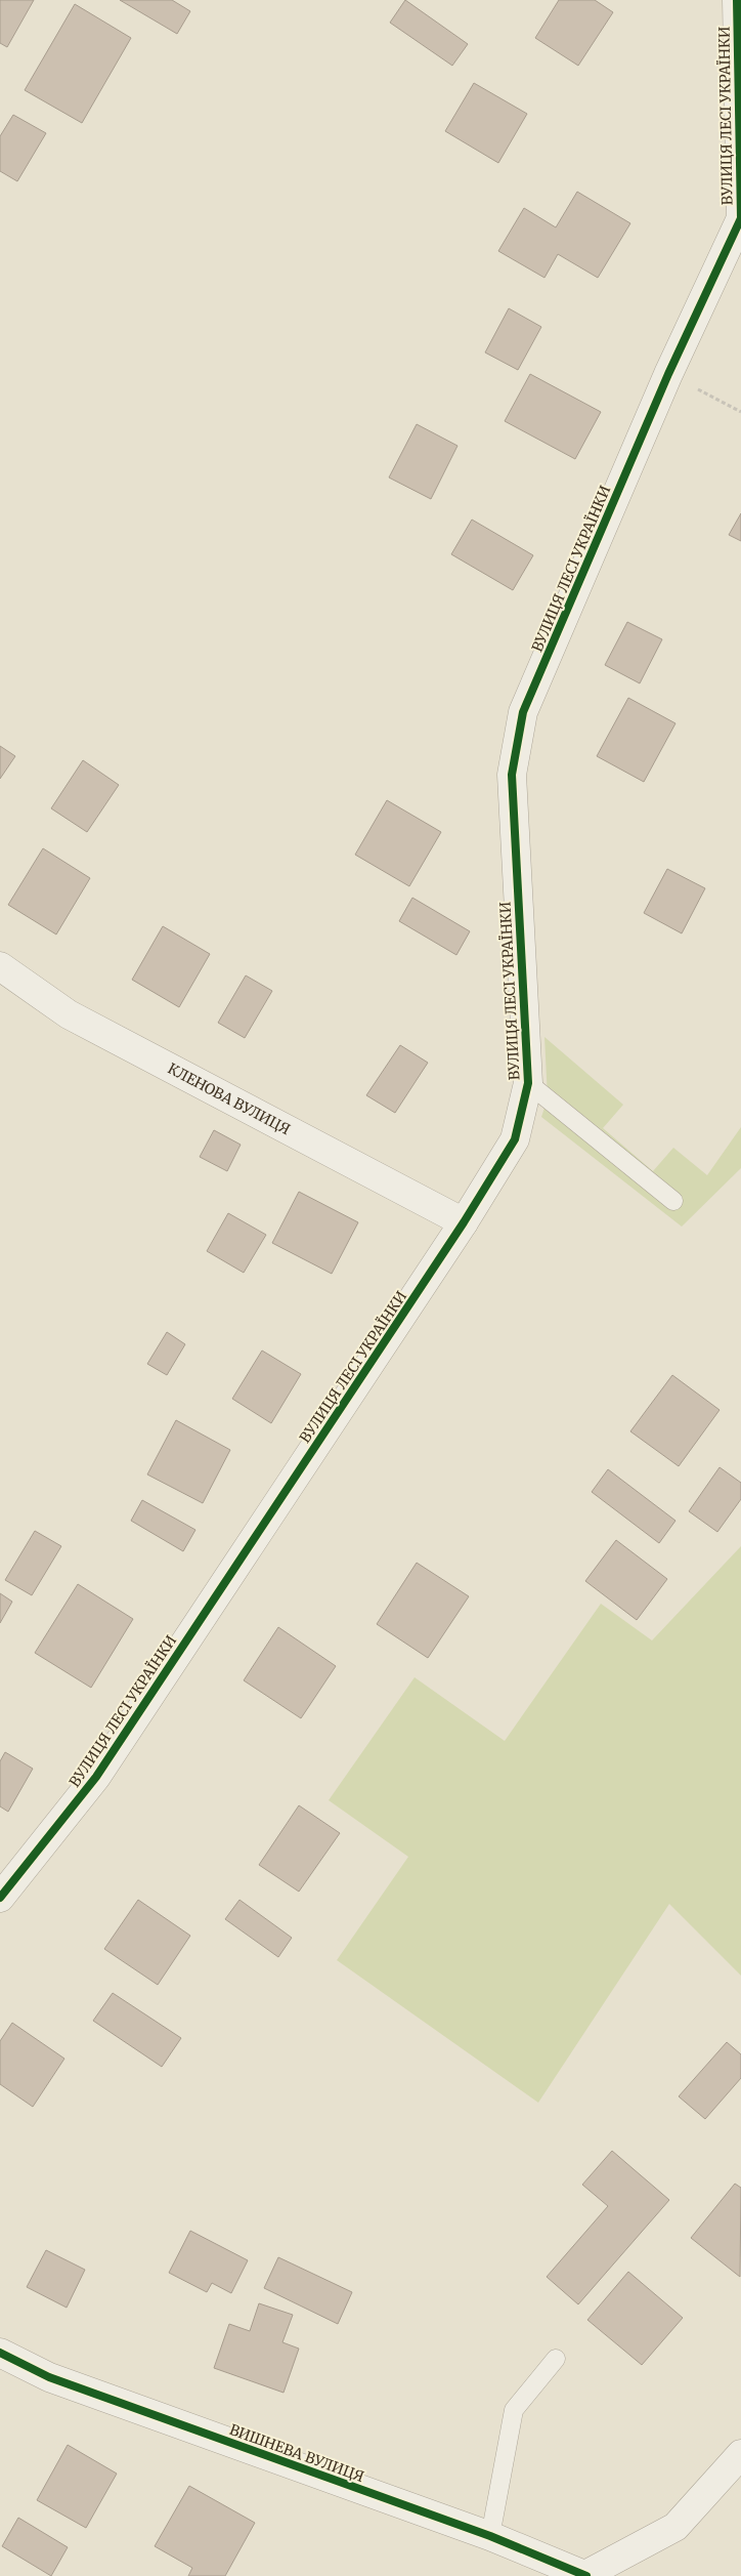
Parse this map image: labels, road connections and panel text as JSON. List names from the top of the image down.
{
  "streets": {
    "street": ["ВУЛИЦЯ ЛЕСІ УКРАЇНКИ", "КЛЕНОВА ВУЛИЦЯ", "ВИШНЕВА ВУЛИЦЯ"]
  },
  "crossings": [
    ["ВУЛИЦЯ ЛЕСІ УКРАЇНКИ", "КЛЕНОВА ВУЛИЦЯ"]
  ]
}
